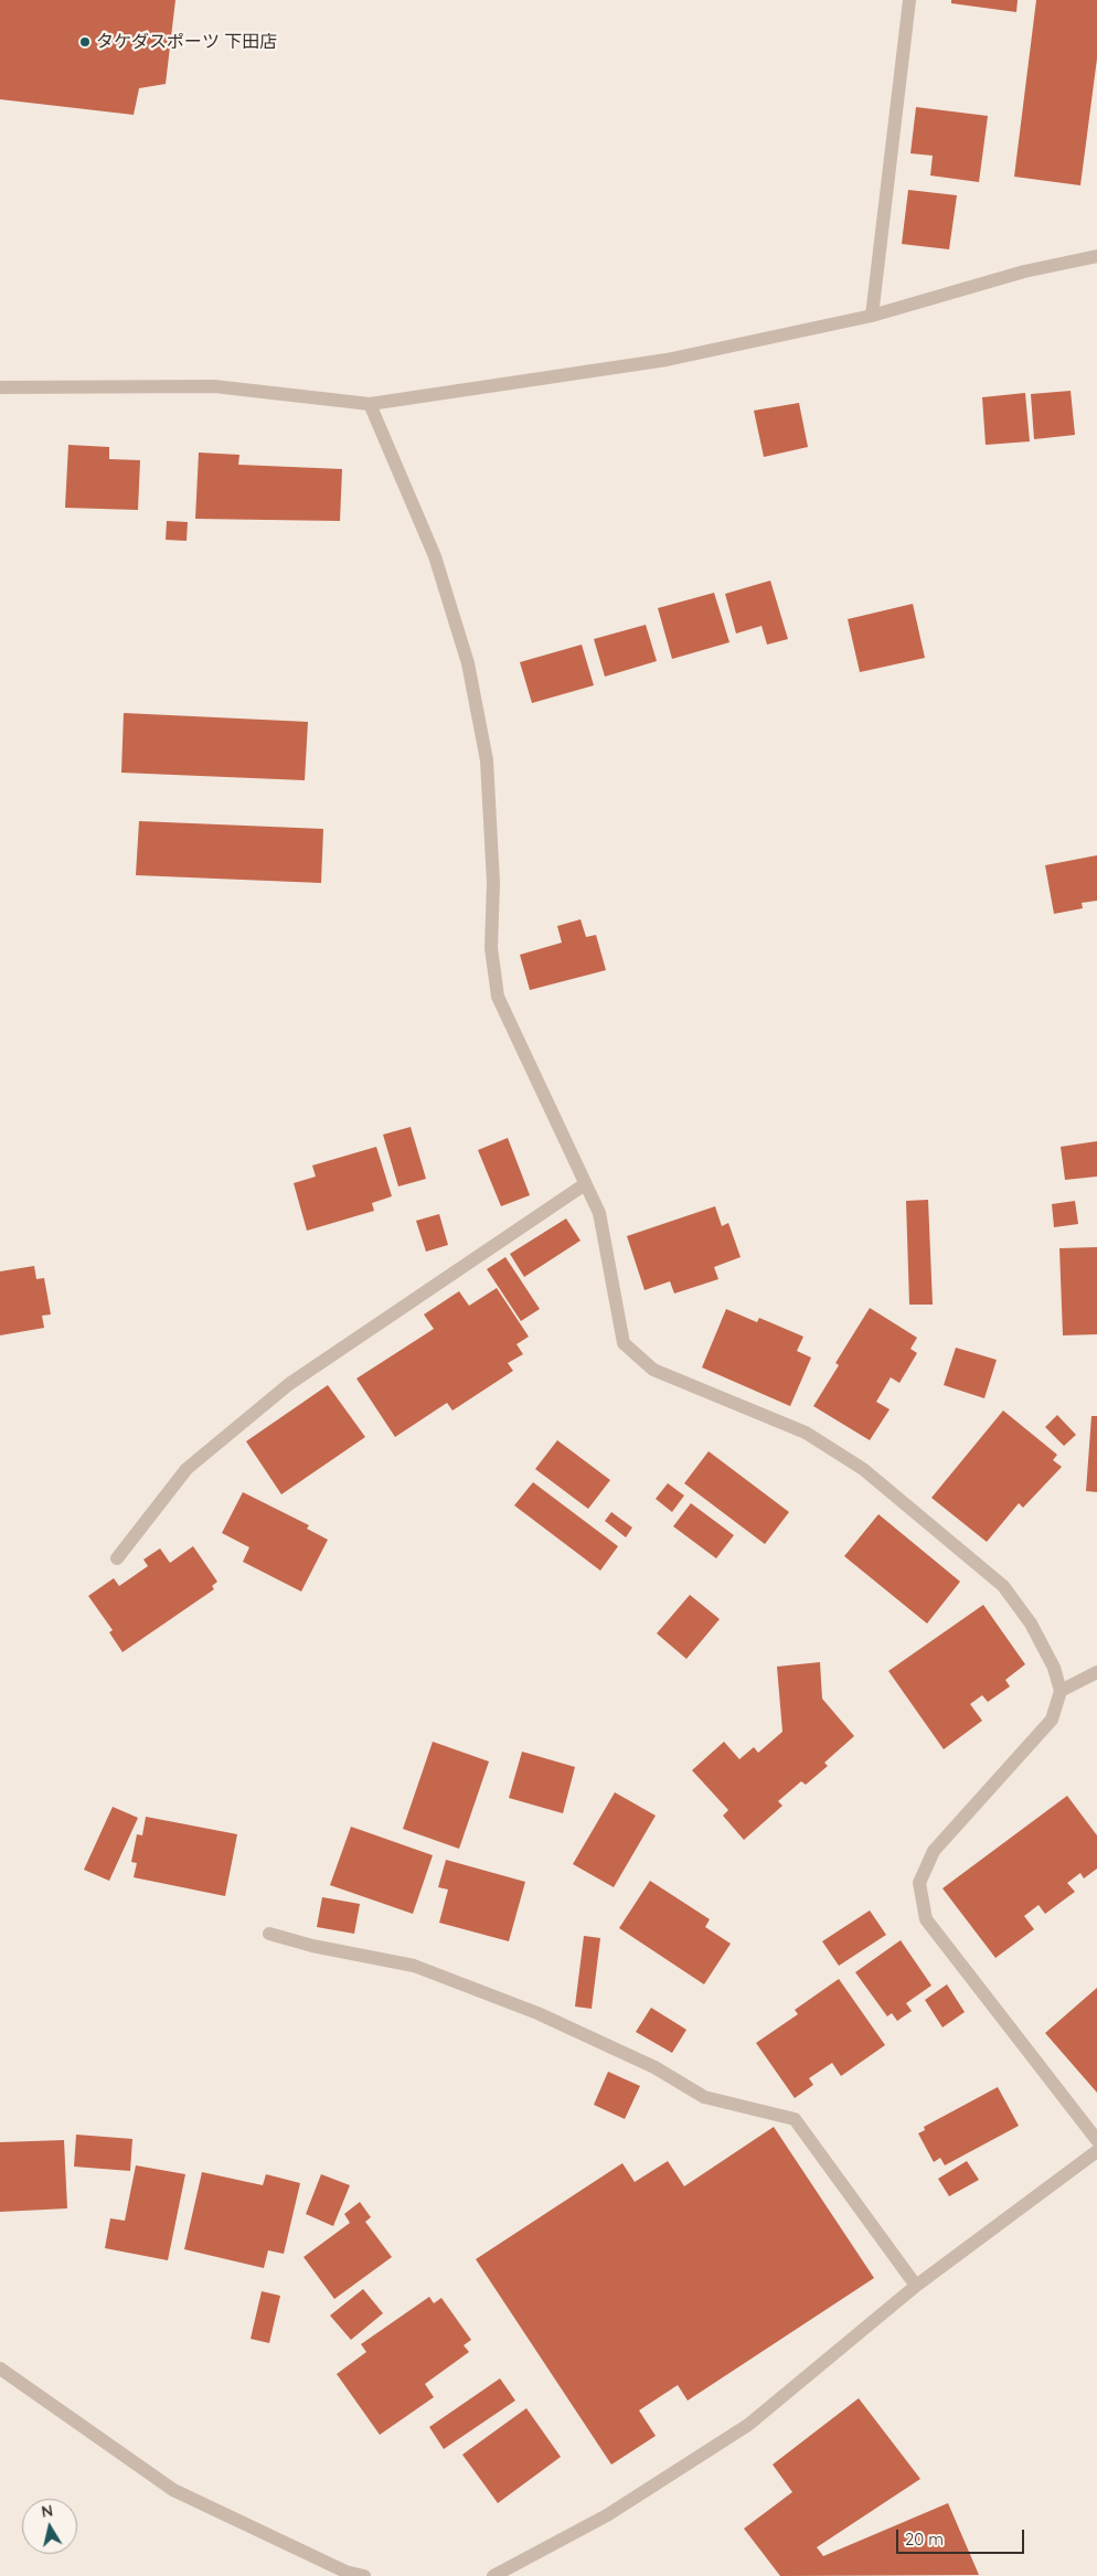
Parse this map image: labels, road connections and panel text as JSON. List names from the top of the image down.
{
  "places": ["タケダスポーツ 下田店"],
  "scale_bar": "20 m",
  "north": "top"
}
